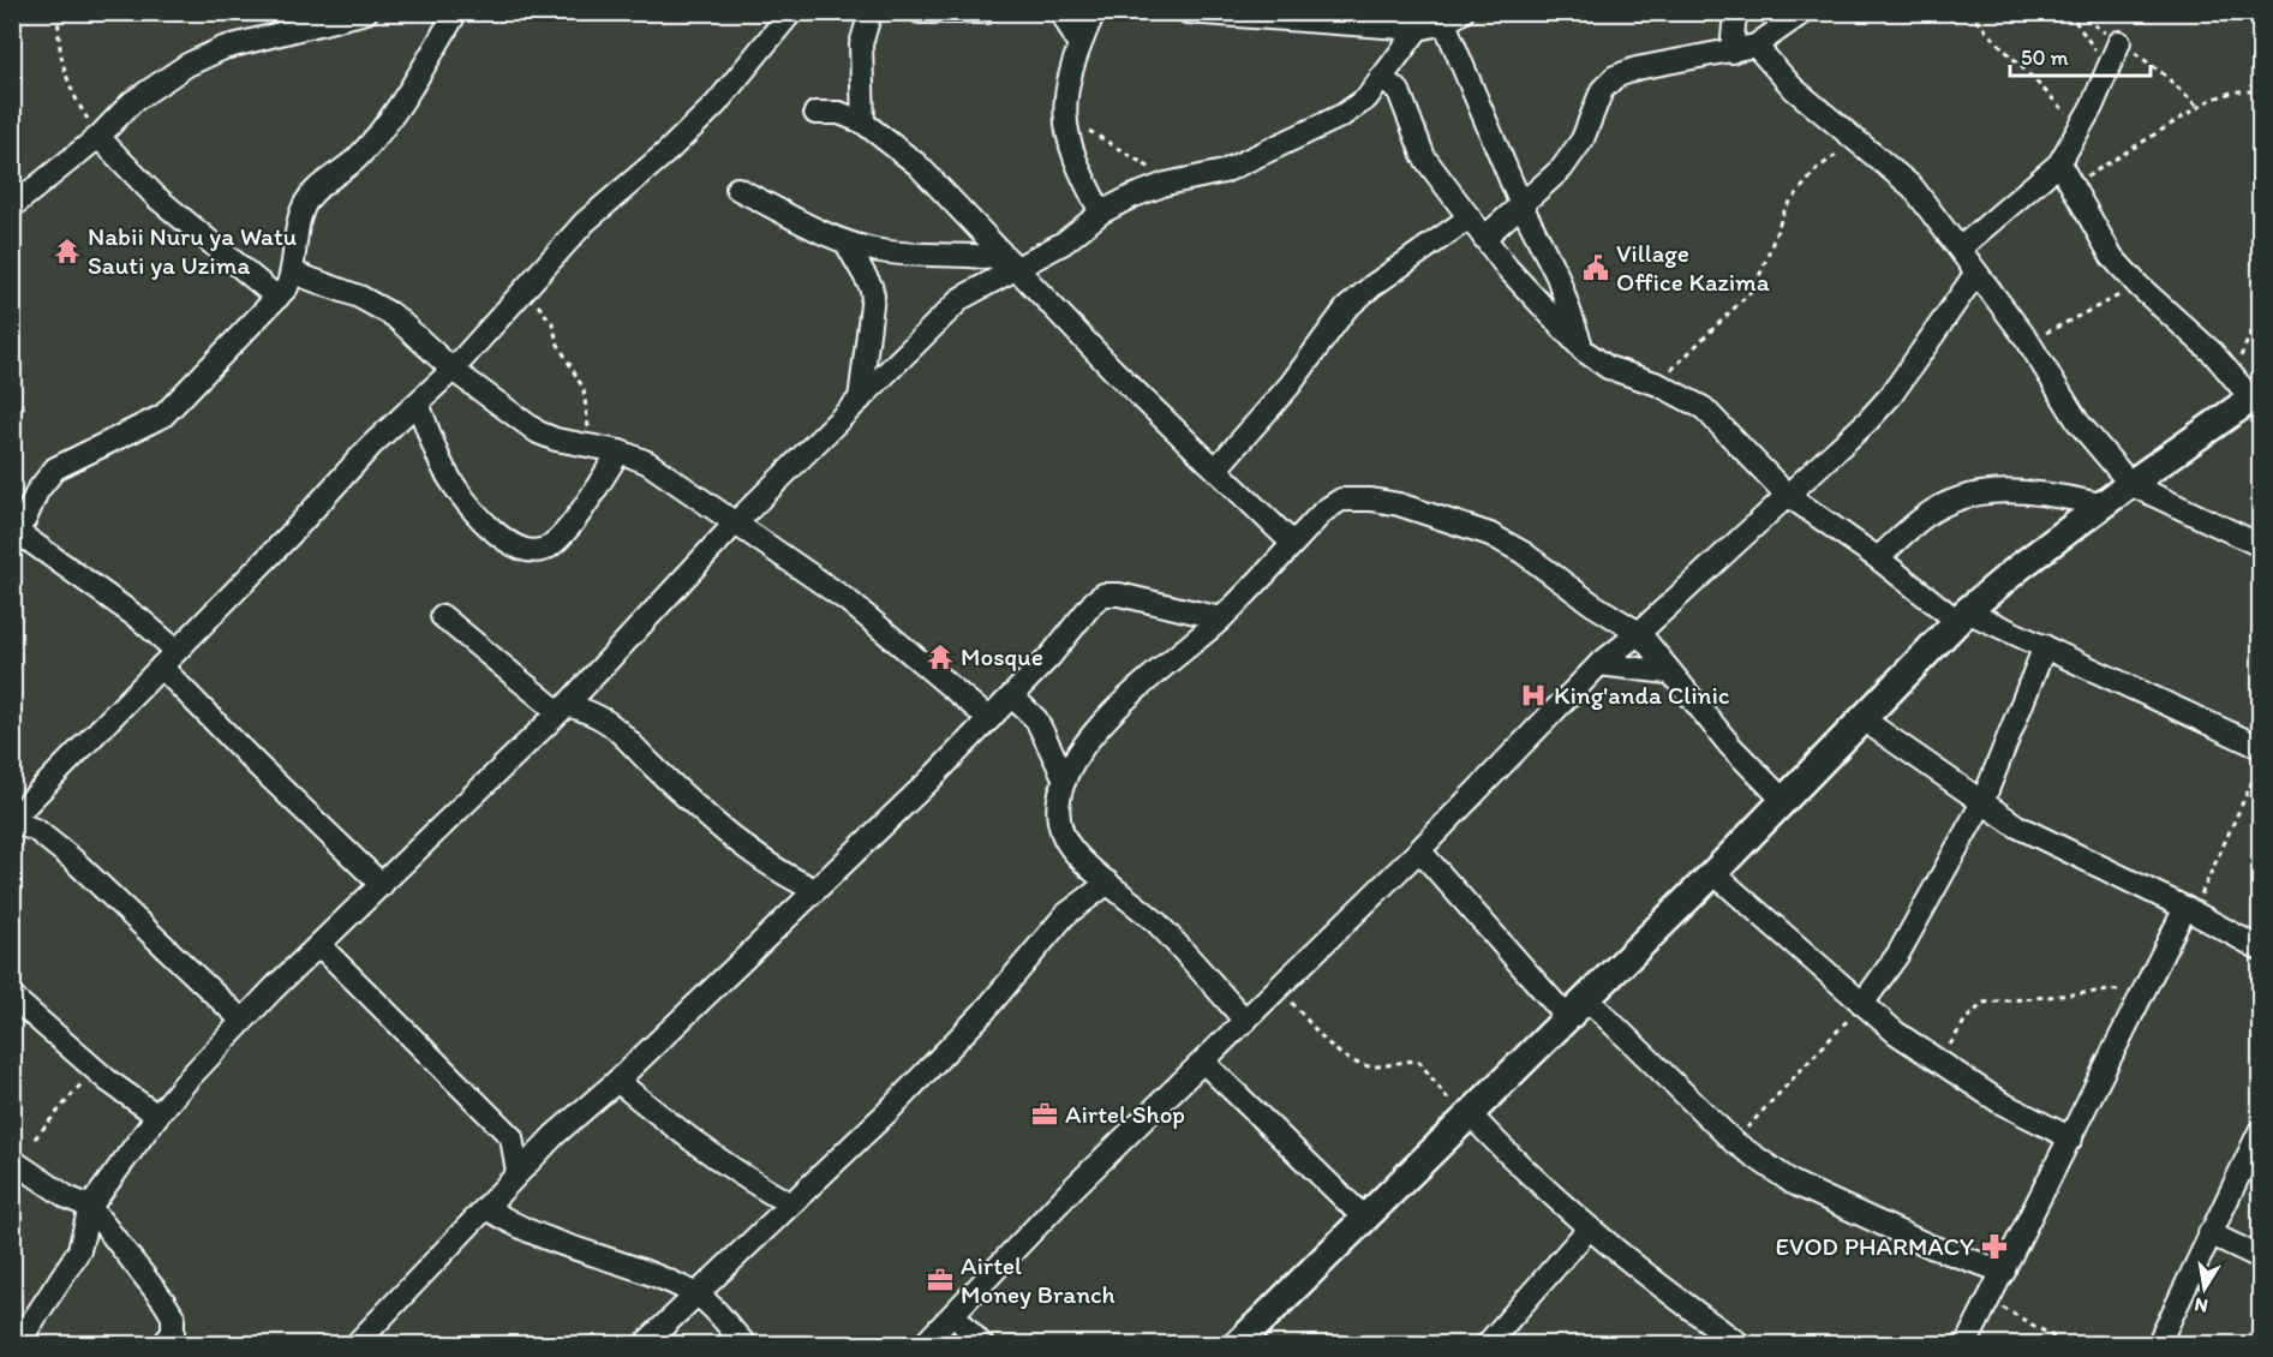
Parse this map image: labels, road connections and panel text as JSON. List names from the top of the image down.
{
  "places": {
    "temple": ["Nabii Nuru ya Watu Sauti ya Uzima", "Mosque"],
    "public building": ["Village Office Kazima"],
    "hospital": ["King'anda Clinic"],
    "office": ["Airtel Shop", "Airtel Money Branch"],
    "pharmacy": ["EVOD PHARMACY"]
  },
  "scale_bar": "50 m",
  "north": "bottom"
}
